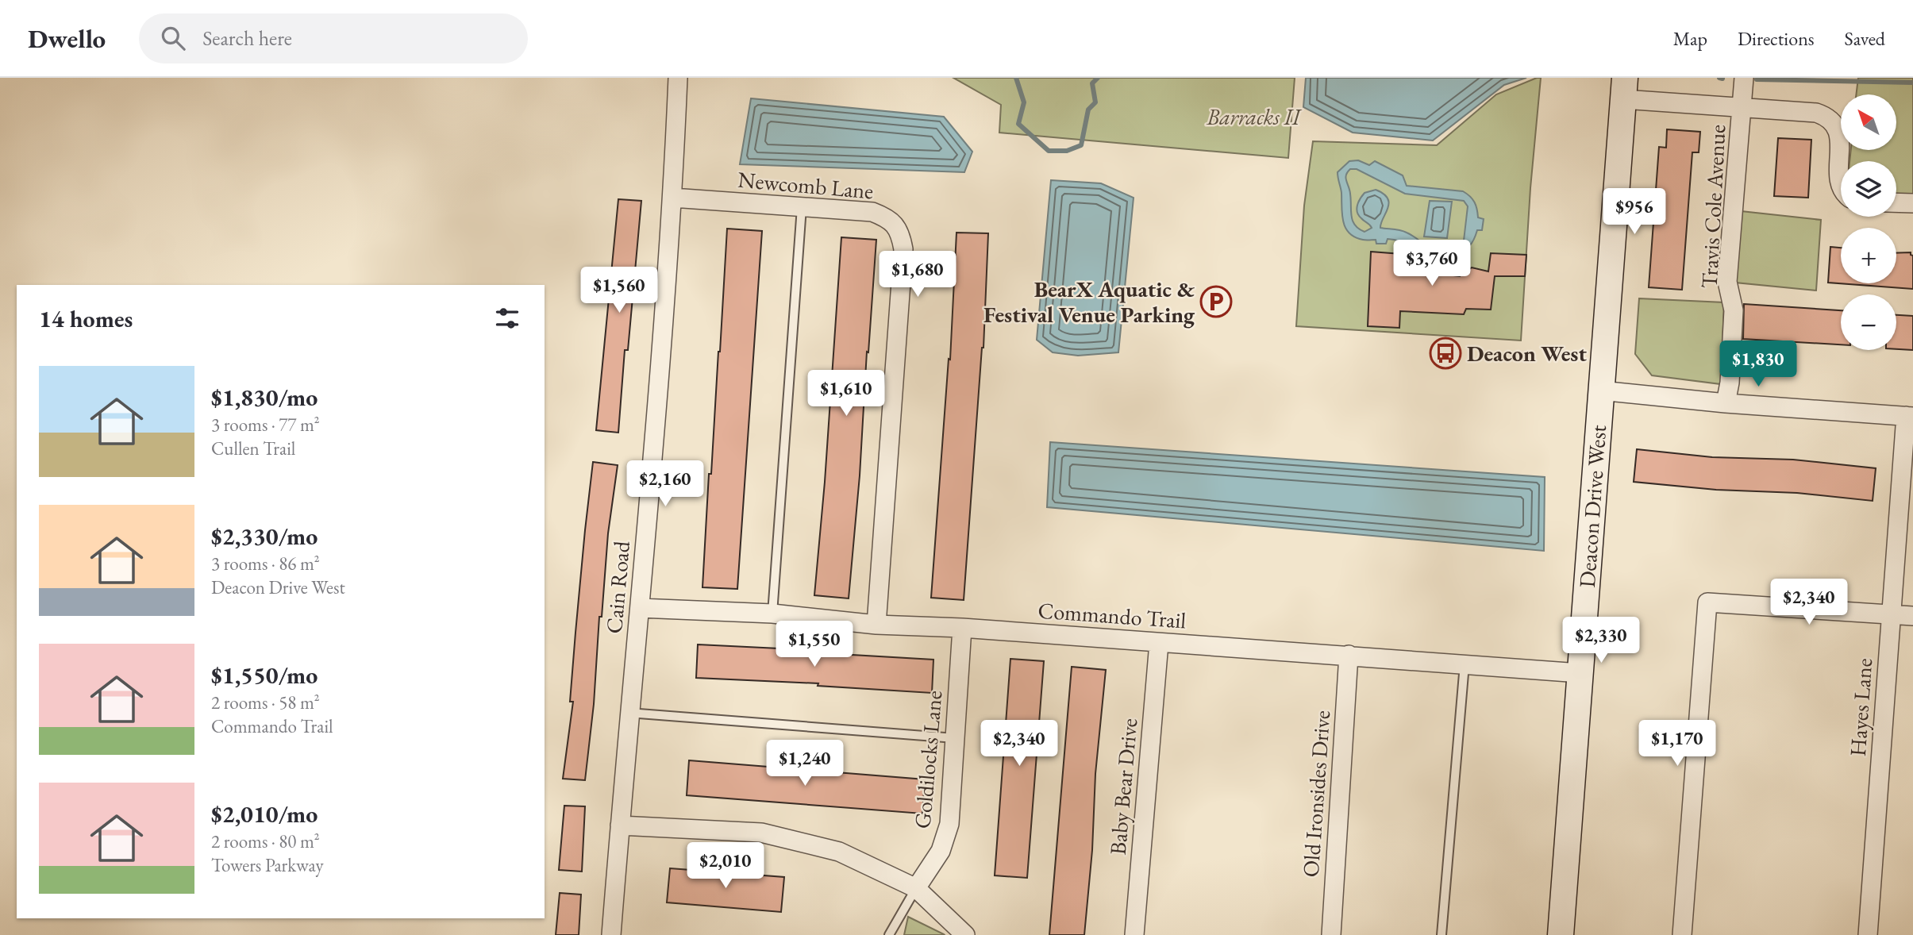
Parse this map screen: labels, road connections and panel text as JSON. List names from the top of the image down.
{
  "streets": {
    "street": [
      "Newcomb Lane",
      "Travis Cole Avenue",
      "Deacon Drive West",
      "Cain Road",
      "Commando Trail",
      "Hayes Lane",
      "Goldilocks Lane",
      "Baby Bear Drive",
      "Old Ironsides Drive"
    ]
  },
  "crossings": [
    ["Newcomb Lane", "Cain Road"],
    ["Newcomb Lane", "Commando Trail"],
    ["Deacon Drive West", "Commando Trail"],
    ["Cain Road", "Commando Trail"],
    ["Commando Trail", "Goldilocks Lane"],
    ["Commando Trail", "Baby Bear Drive"],
    ["Commando Trail", "Old Ironsides Drive"]
  ],
  "parks": ["Barracks II"],
  "places": {
    "parking": ["BearX Aquatic & Festival Venue Parking"],
    "bus stop": ["Deacon West"]
  },
  "north": "top left",
  "page": {
    "header": "Dwello",
    "search": "Search here",
    "nav": ["Map", "Directions", "Saved"],
    "map_buttons": ["+", "−"],
    "price": [
      "$956",
      "$3,760",
      "$1,680",
      "$1,560",
      "$1,830",
      "$1,610",
      "$2,160",
      "$2,340",
      "$2,330",
      "$1,550",
      "$2,340",
      "$1,170",
      "$1,240",
      "$2,010"
    ],
    "heading": "14 homes",
    "list": [
      {
        "name": "$1,830/mo",
        "note": "3 rooms · 77 m² · Cullen Trail"
      },
      {
        "name": "$2,330/mo",
        "note": "3 rooms · 86 m² · Deacon Drive West"
      },
      {
        "name": "$1,550/mo",
        "note": "2 rooms · 58 m² · Commando Trail"
      },
      {
        "name": "$2,010/mo",
        "note": "2 rooms · 80 m² · Towers Parkway"
      }
    ]
  }
}
